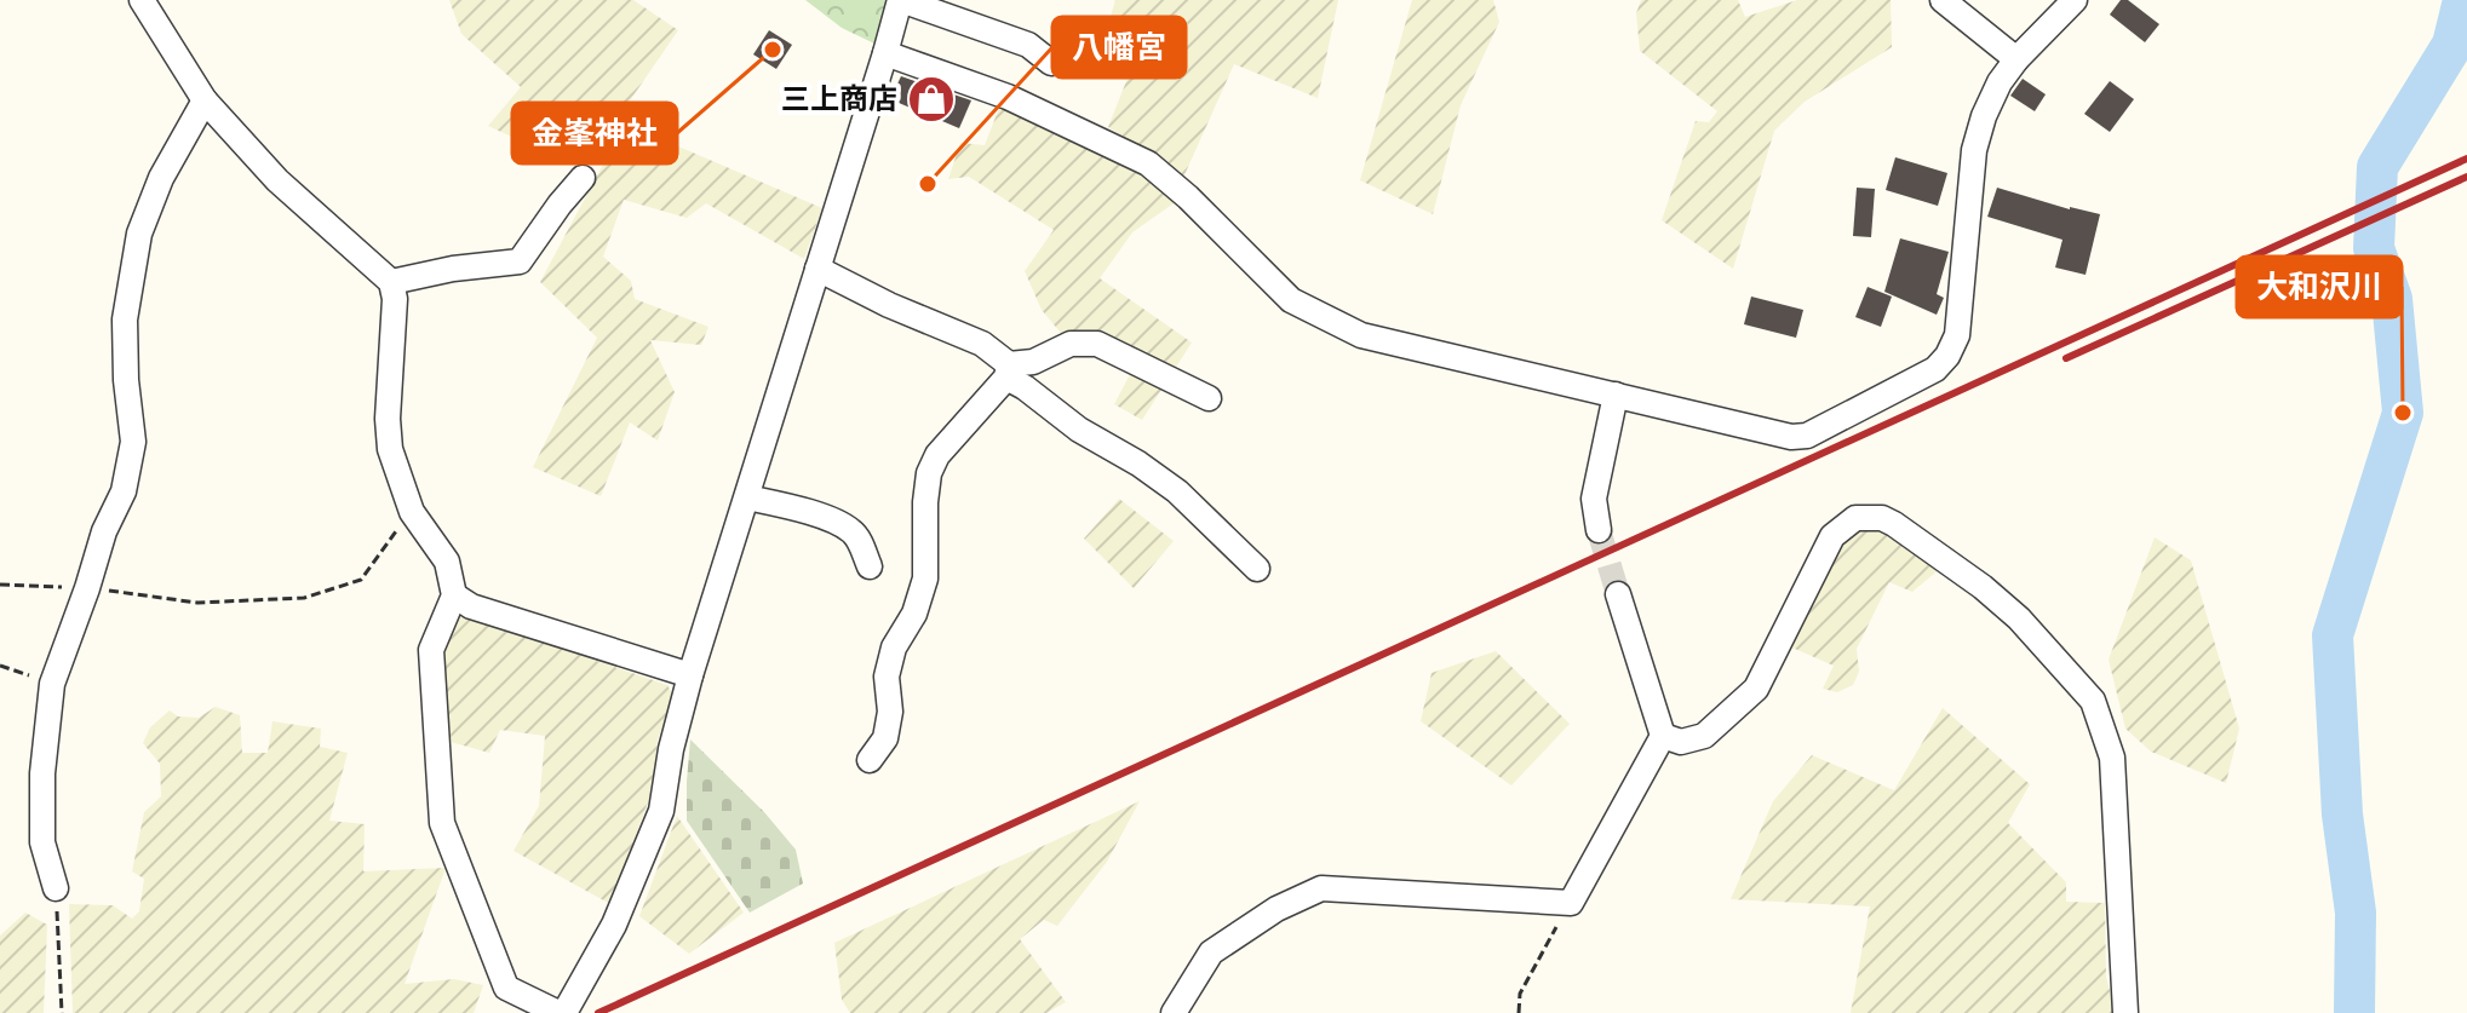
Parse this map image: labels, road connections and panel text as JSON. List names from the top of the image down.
{
  "places": {
    "other": ["金峯神社", "八幡宮", "大和沢川"],
    "shop": ["三上商店"]
  }
}
